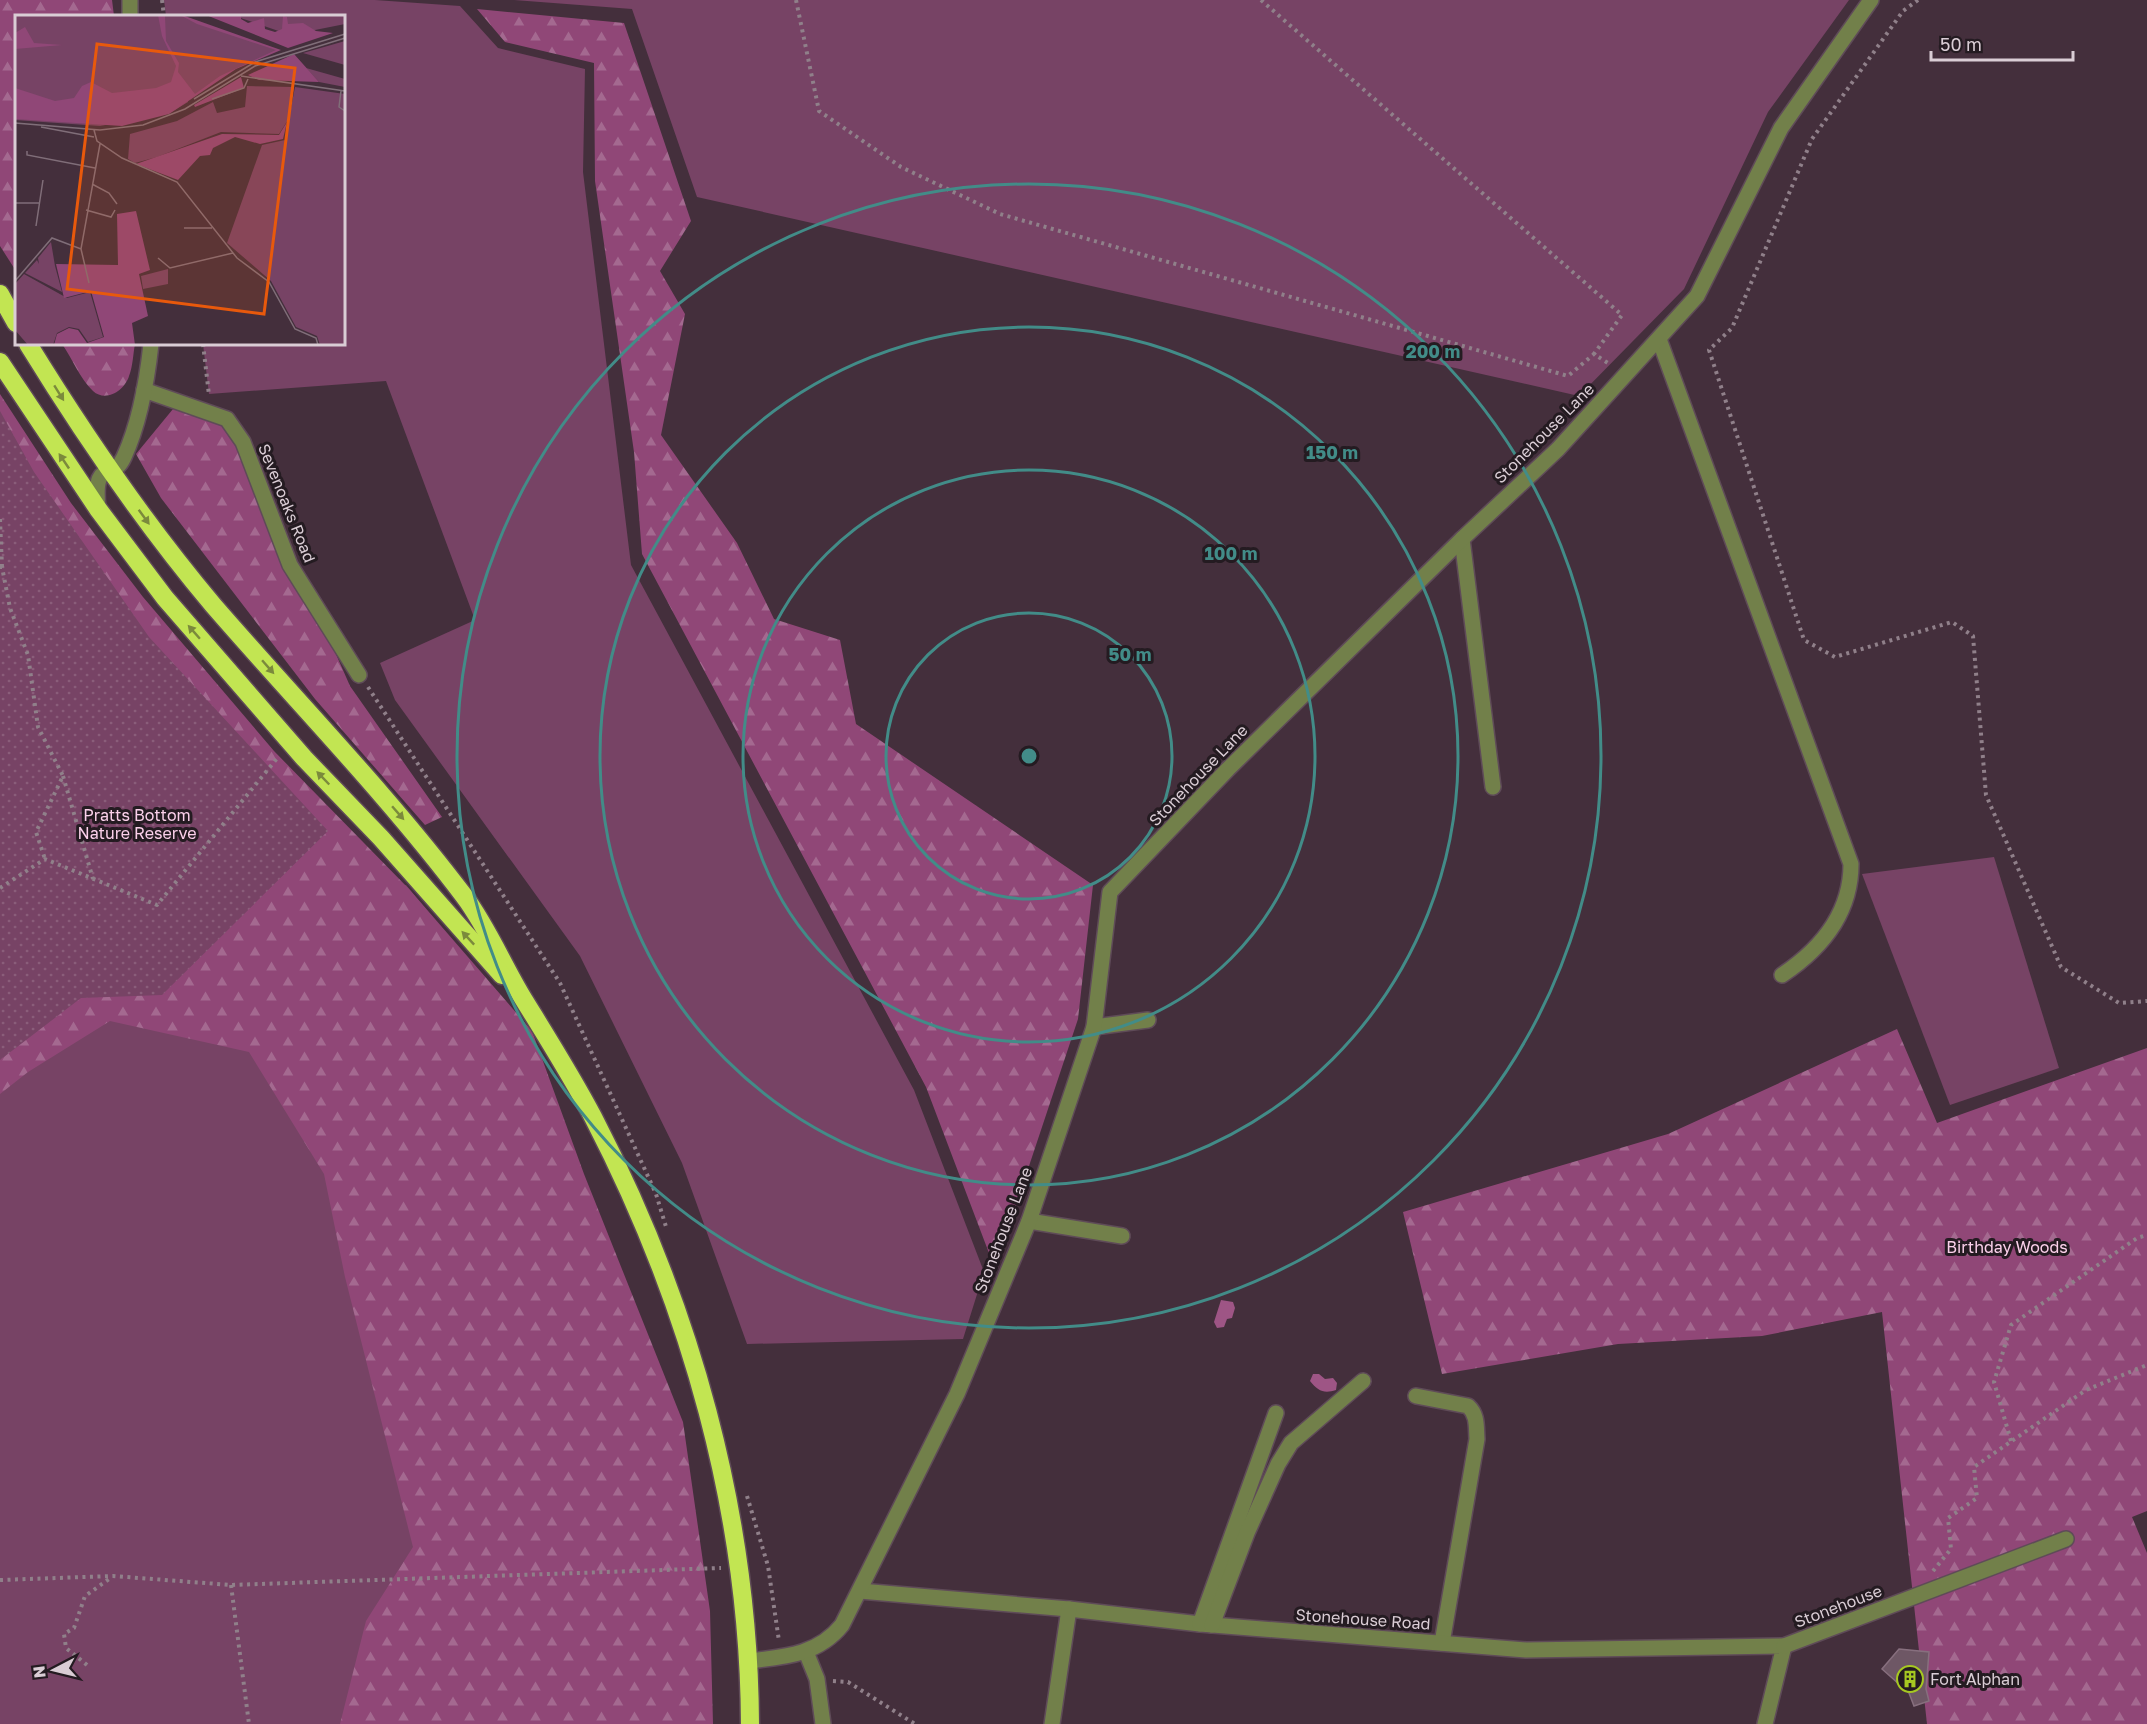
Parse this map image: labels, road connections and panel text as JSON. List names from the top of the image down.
{
  "streets": {
    "street": [
      "Stonehouse Lane",
      "Sevenoaks Road",
      "Stonehouse",
      "Stonehouse Road"
    ]
  },
  "crossings": [
    ["Stonehouse Lane", "Stonehouse Road"],
    ["Stonehouse", "Stonehouse Road"]
  ],
  "parks": ["Pratts Bottom Nature Reserve", "Birthday Woods"],
  "places": {
    "building": ["Fort Alphan"]
  },
  "scale_bar": "50 m",
  "north": "left",
  "rings": [
    "200 m",
    "150 m",
    "100 m",
    "50 m"
  ]
}
